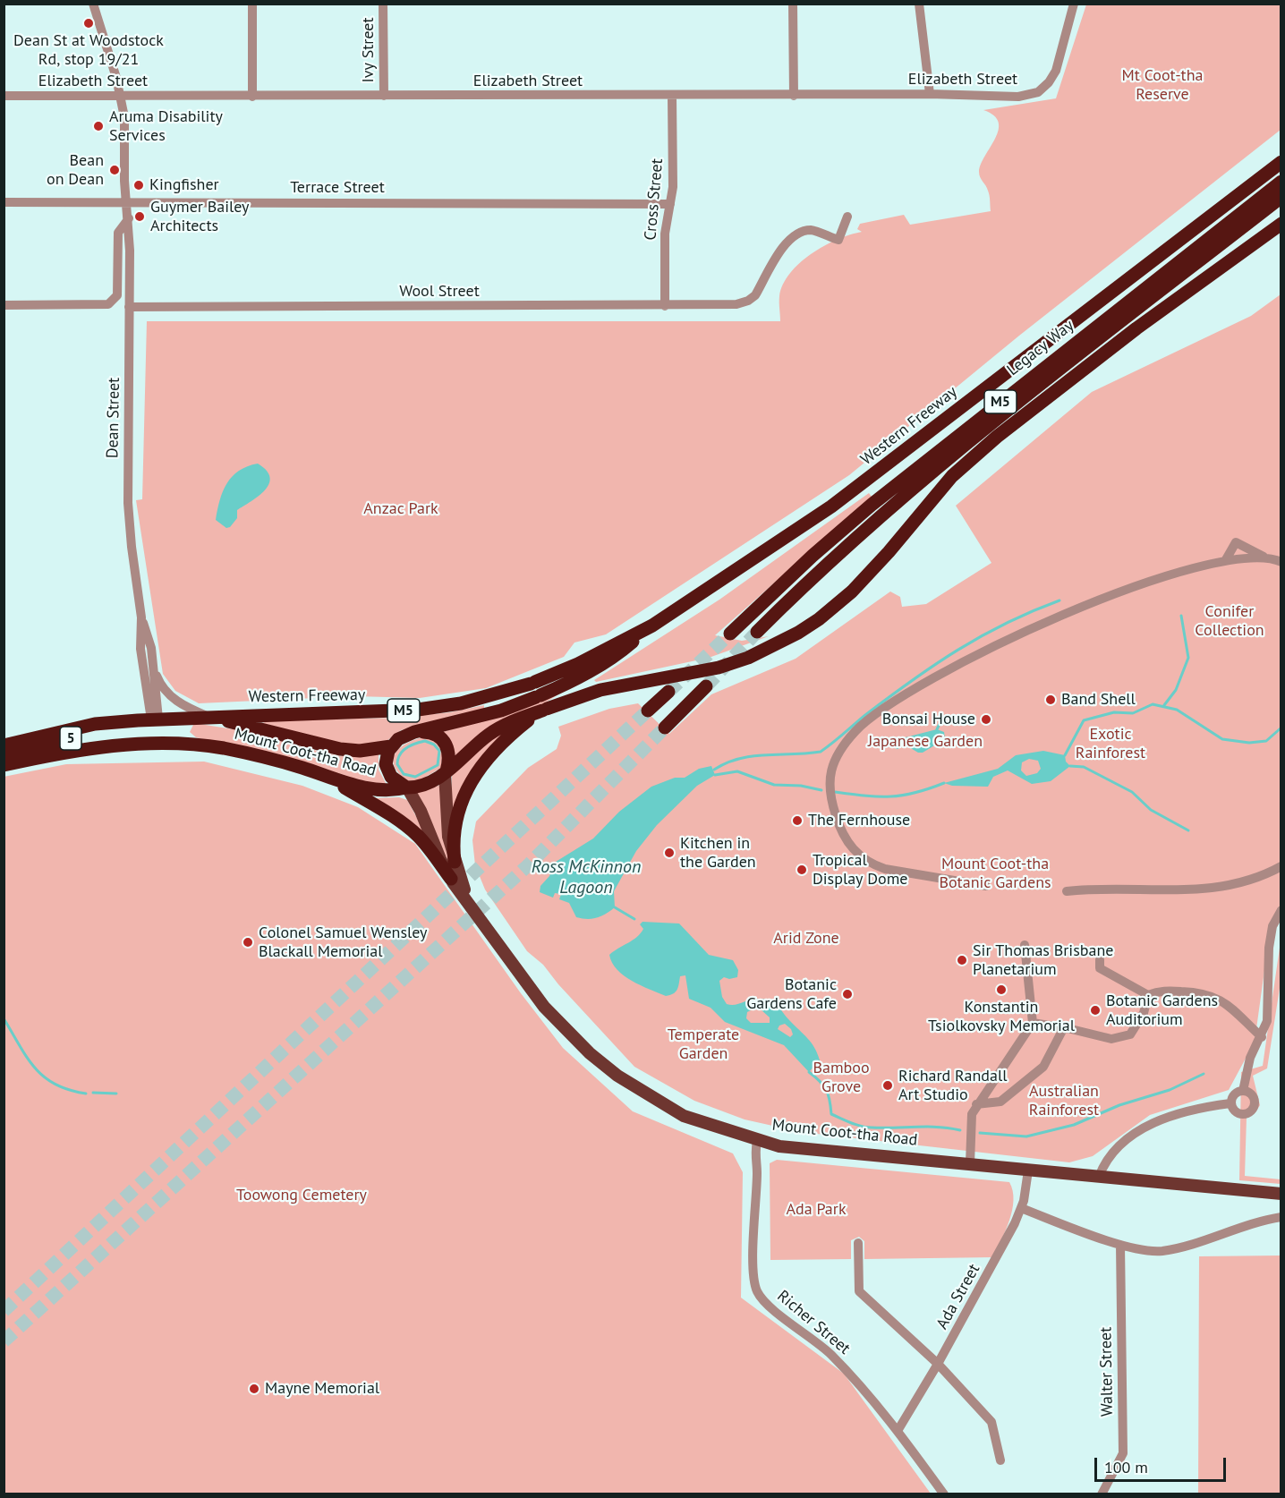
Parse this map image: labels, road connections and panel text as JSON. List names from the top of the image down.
{
  "streets": {
    "highway": [
      "Legacy Way",
      "M5",
      "Western Freeway",
      "5",
      "Mount Coot-tha Road"
    ],
    "street": [
      "Ivy Street",
      "Elizabeth Street",
      "Terrace Street",
      "Cross Street",
      "Wool Street",
      "Dean Street",
      "Ada Street",
      "Richer Street",
      "Walter Street"
    ]
  },
  "crossings": [
    ["Ivy Street", "Elizabeth Street"],
    ["Elizabeth Street", "Cross Street"],
    ["Elizabeth Street", "Dean Street"],
    ["Terrace Street", "Cross Street"],
    ["Terrace Street", "Dean Street"],
    ["Cross Street", "Wool Street"],
    ["Wool Street", "Dean Street"],
    ["M5", "5"],
    ["M5", "Mount Coot-tha Road"],
    ["Dean Street", "5"],
    ["Western Freeway", "5"],
    ["5", "Mount Coot-tha Road"],
    ["Mount Coot-tha Road", "Ada Street"],
    ["Mount Coot-tha Road", "Richer Street"],
    ["Ada Street", "Richer Street"]
  ],
  "water": ["Ross McKinnon Lagoon"],
  "parks": [
    "Mt Coot-tha Reserve",
    "Anzac Park",
    "Conifer Collection",
    "Exotic Rainforest",
    "Japanese Garden",
    "Mount Coot-tha Botanic Gardens",
    "Arid Zone",
    "Temperate Garden",
    "Bamboo Grove",
    "Australian Rainforest",
    "Toowong Cemetery",
    "Ada Park"
  ],
  "places": [
    "Dean St at Woodstock Rd, stop 19/21",
    "Aruma Disability Services",
    "Bean on Dean",
    "Kingfisher",
    "Guymer Bailey Architects",
    "Band Shell",
    "Bonsai House",
    "The Fernhouse",
    "Kitchen in the Garden",
    "Tropical Display Dome",
    "Colonel Samuel Wensley Blackall Memorial",
    "Sir Thomas Brisbane Planetarium",
    "Konstantin Tsiolkovsky Memorial",
    "Botanic Gardens Cafe",
    "Botanic Gardens Auditorium",
    "Richard Randall Art Studio",
    "Mayne Memorial"
  ],
  "scale_bar": "100 m"
}
